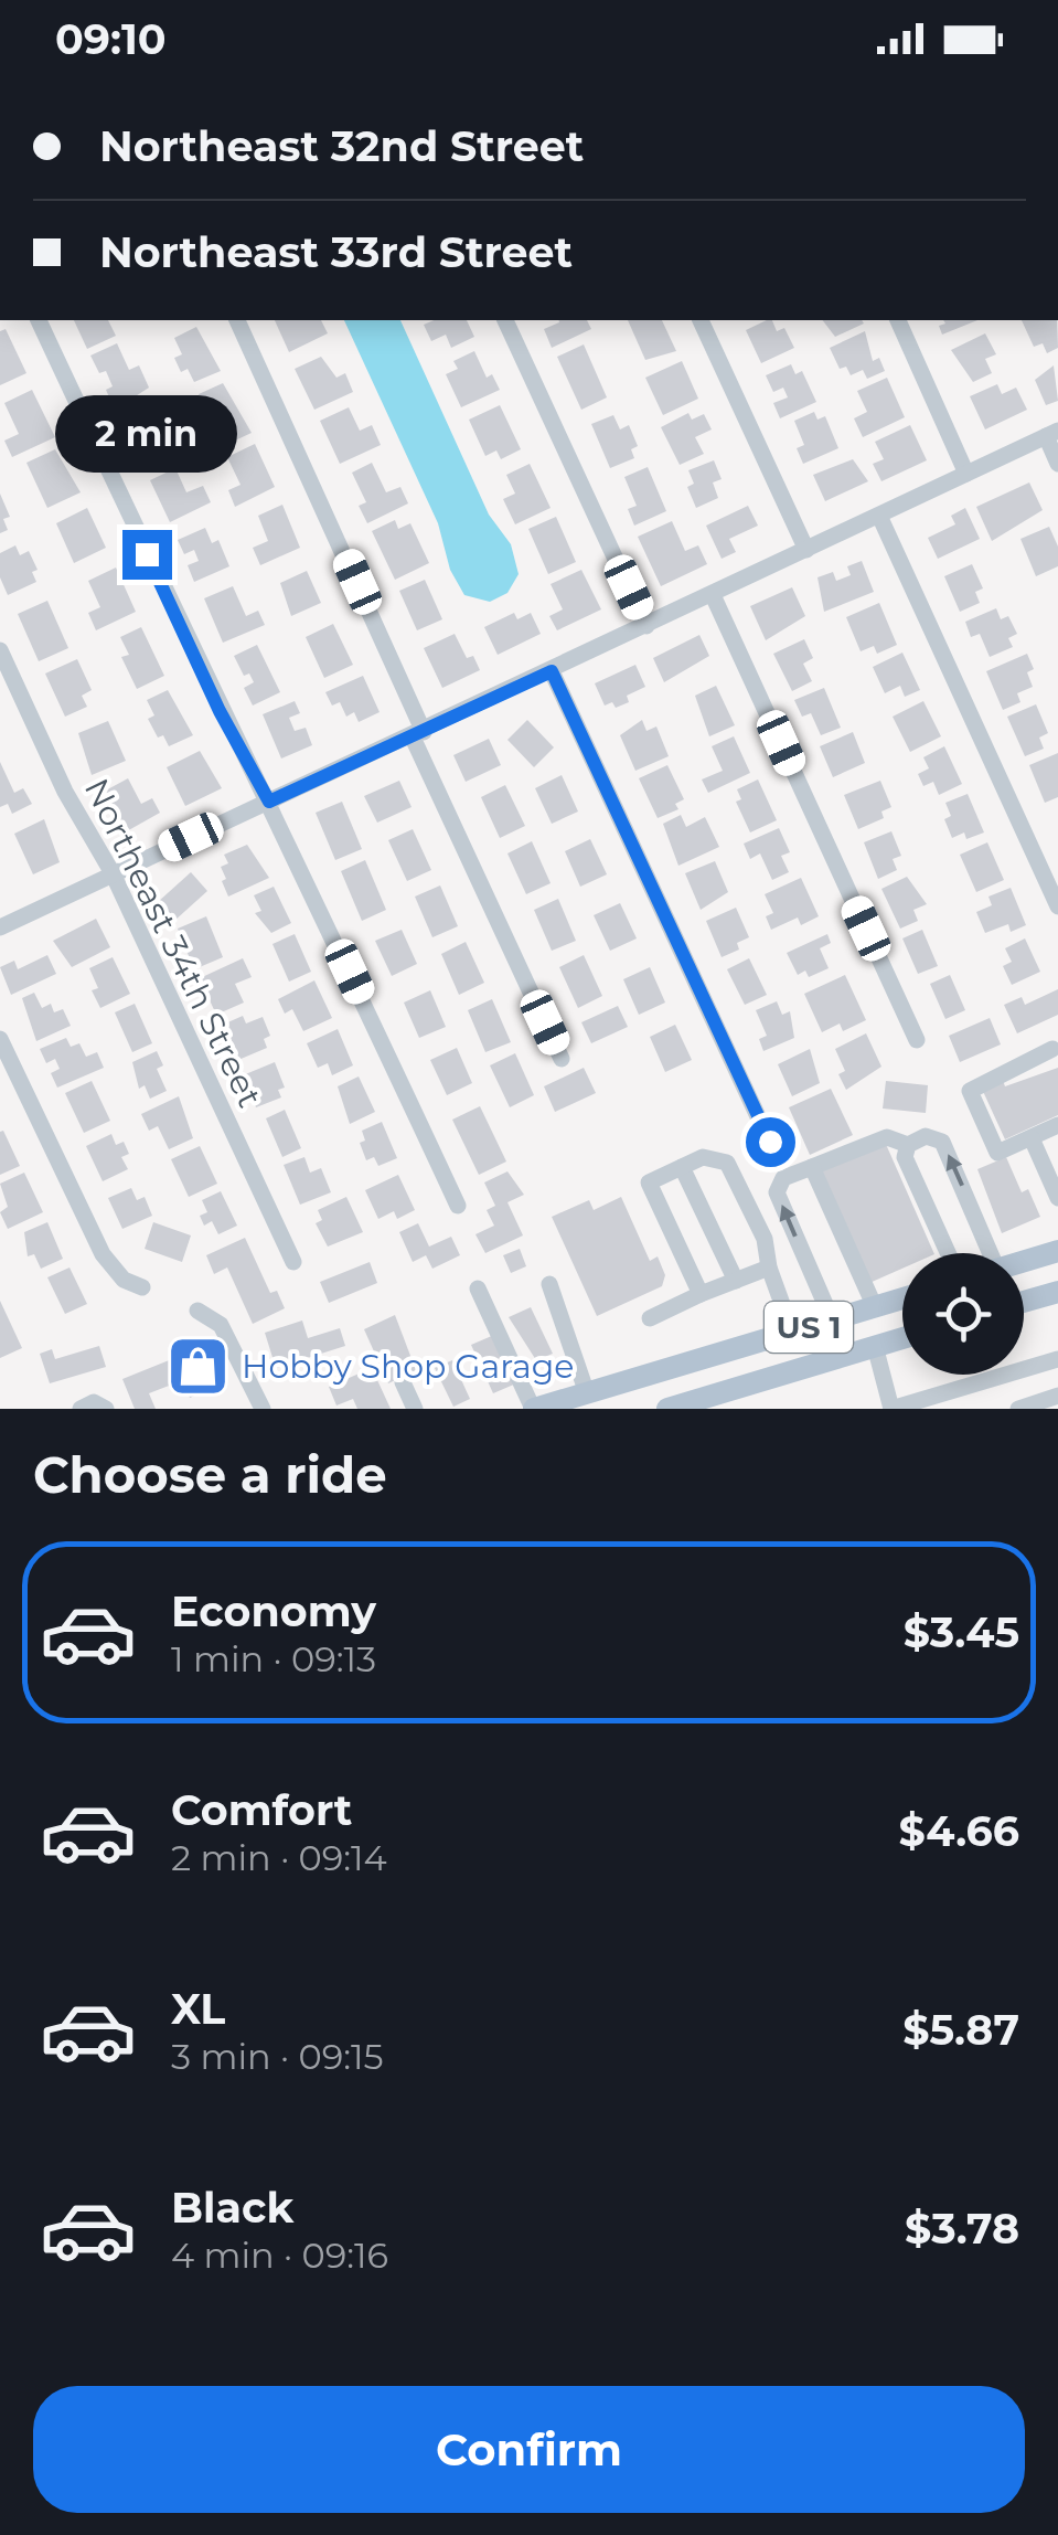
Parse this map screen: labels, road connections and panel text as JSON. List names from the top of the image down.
{
  "streets": {
    "main road": ["US 1"],
    "street": ["Northeast 34th Street"]
  },
  "places": {
    "shop": ["Hobby Shop Garage"]
  },
  "page": {
    "status": "09:10",
    "banner": ["Northeast 32nd Street", "Northeast 33rd Street"],
    "bubble": "2 min",
    "heading": "Choose a ride",
    "list": [
      {
        "name": "Economy",
        "note": "1 min · 09:13",
        "value": "$3.45"
      },
      {
        "name": "Comfort",
        "note": "2 min · 09:14",
        "value": "$4.66"
      },
      {
        "name": "XL",
        "note": "3 min · 09:15",
        "value": "$5.87"
      },
      {
        "name": "Black",
        "note": "4 min · 09:16",
        "value": "$3.78"
      }
    ],
    "buttons": "Confirm"
  }
}
